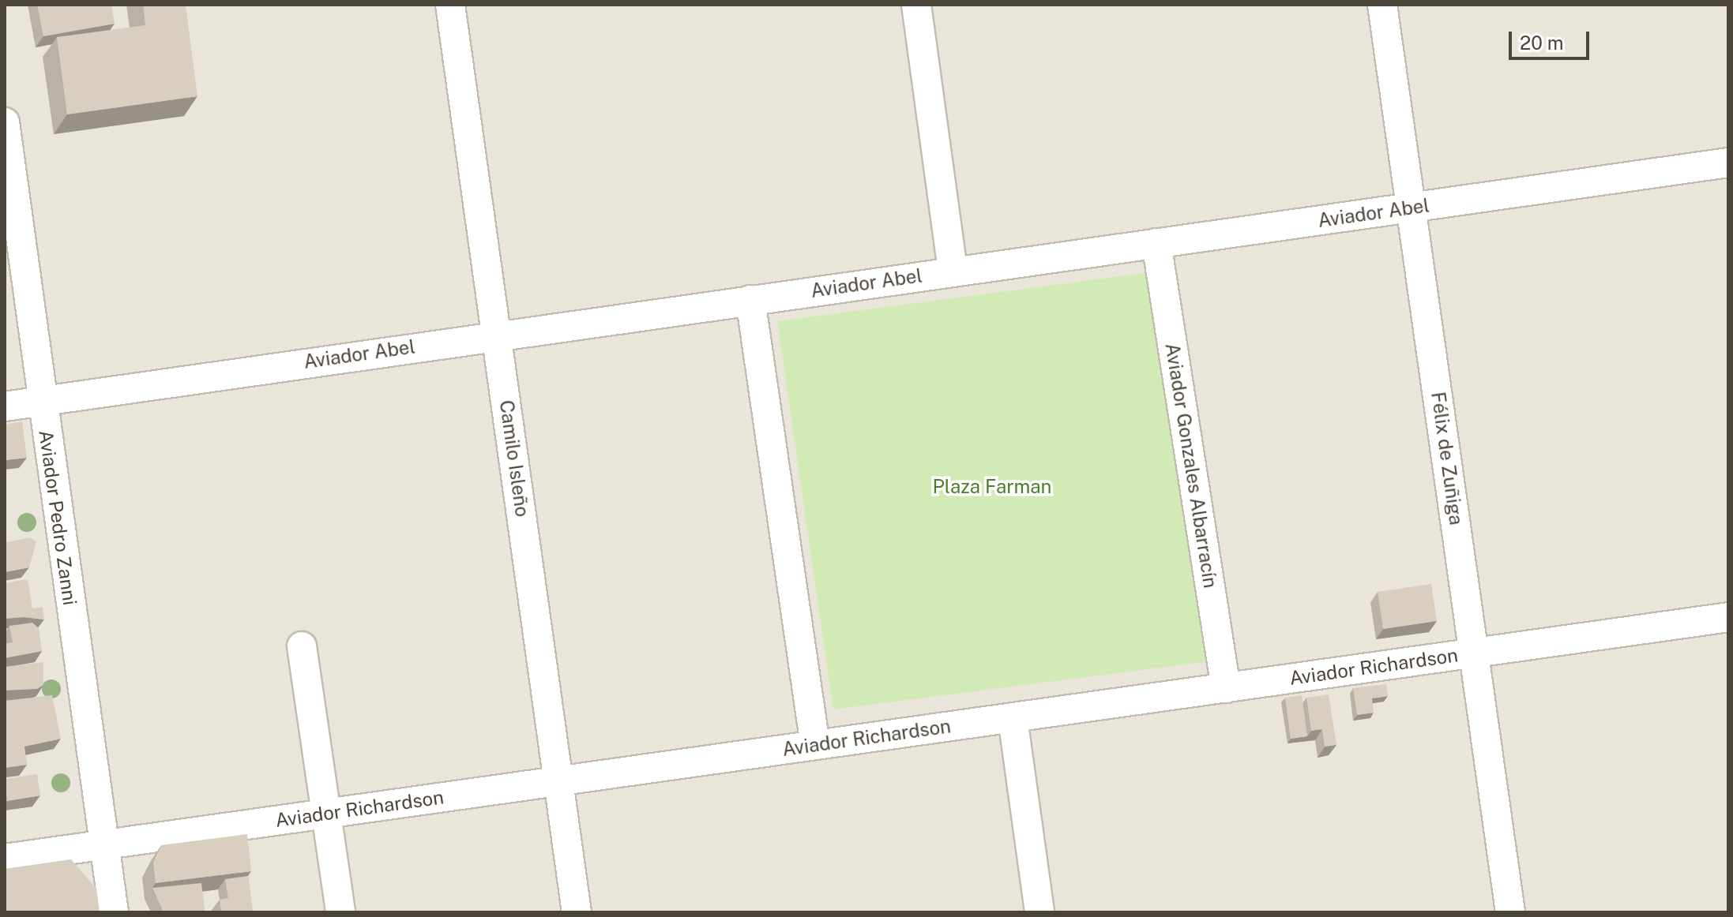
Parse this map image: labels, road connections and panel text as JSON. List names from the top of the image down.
{
  "streets": {
    "street": [
      "Aviador Abel",
      "Camilo Isleño",
      "Félix de Zuñiga",
      "Aviador Gonzales Albarracín",
      "Aviador Pedro Zanni",
      "Aviador Richardson"
    ]
  },
  "crossings": [
    ["Aviador Abel", "Camilo Isleño"],
    ["Aviador Abel", "Félix de Zuñiga"],
    ["Aviador Abel", "Aviador Gonzales Albarracín"],
    ["Aviador Abel", "Aviador Pedro Zanni"],
    ["Camilo Isleño", "Aviador Richardson"],
    ["Félix de Zuñiga", "Aviador Richardson"],
    ["Aviador Gonzales Albarracín", "Aviador Richardson"],
    ["Aviador Pedro Zanni", "Aviador Richardson"]
  ],
  "parks": ["Plaza Farman"],
  "scale_bar": "20 m"
}
